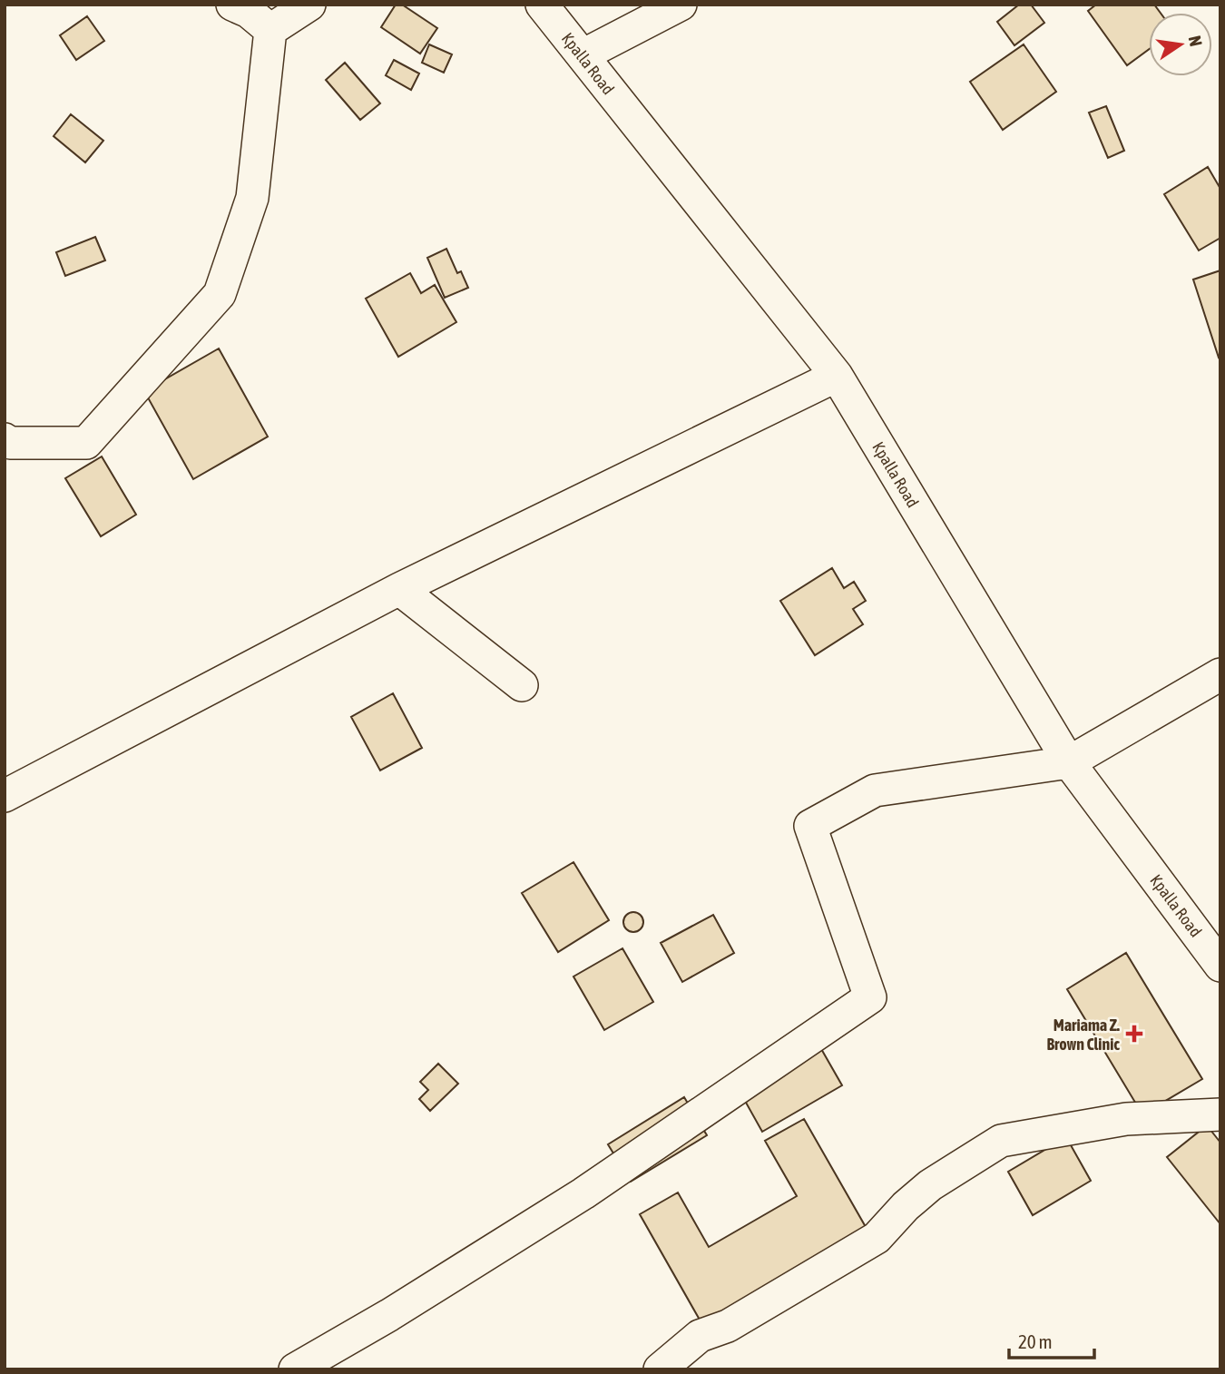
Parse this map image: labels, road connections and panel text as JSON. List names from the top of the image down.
{
  "streets": {
    "street": ["Kpalla Road"]
  },
  "places": {
    "health": ["Mariama Z. Brown Clinic"]
  },
  "scale_bar": "20 m",
  "north": "right"
}
